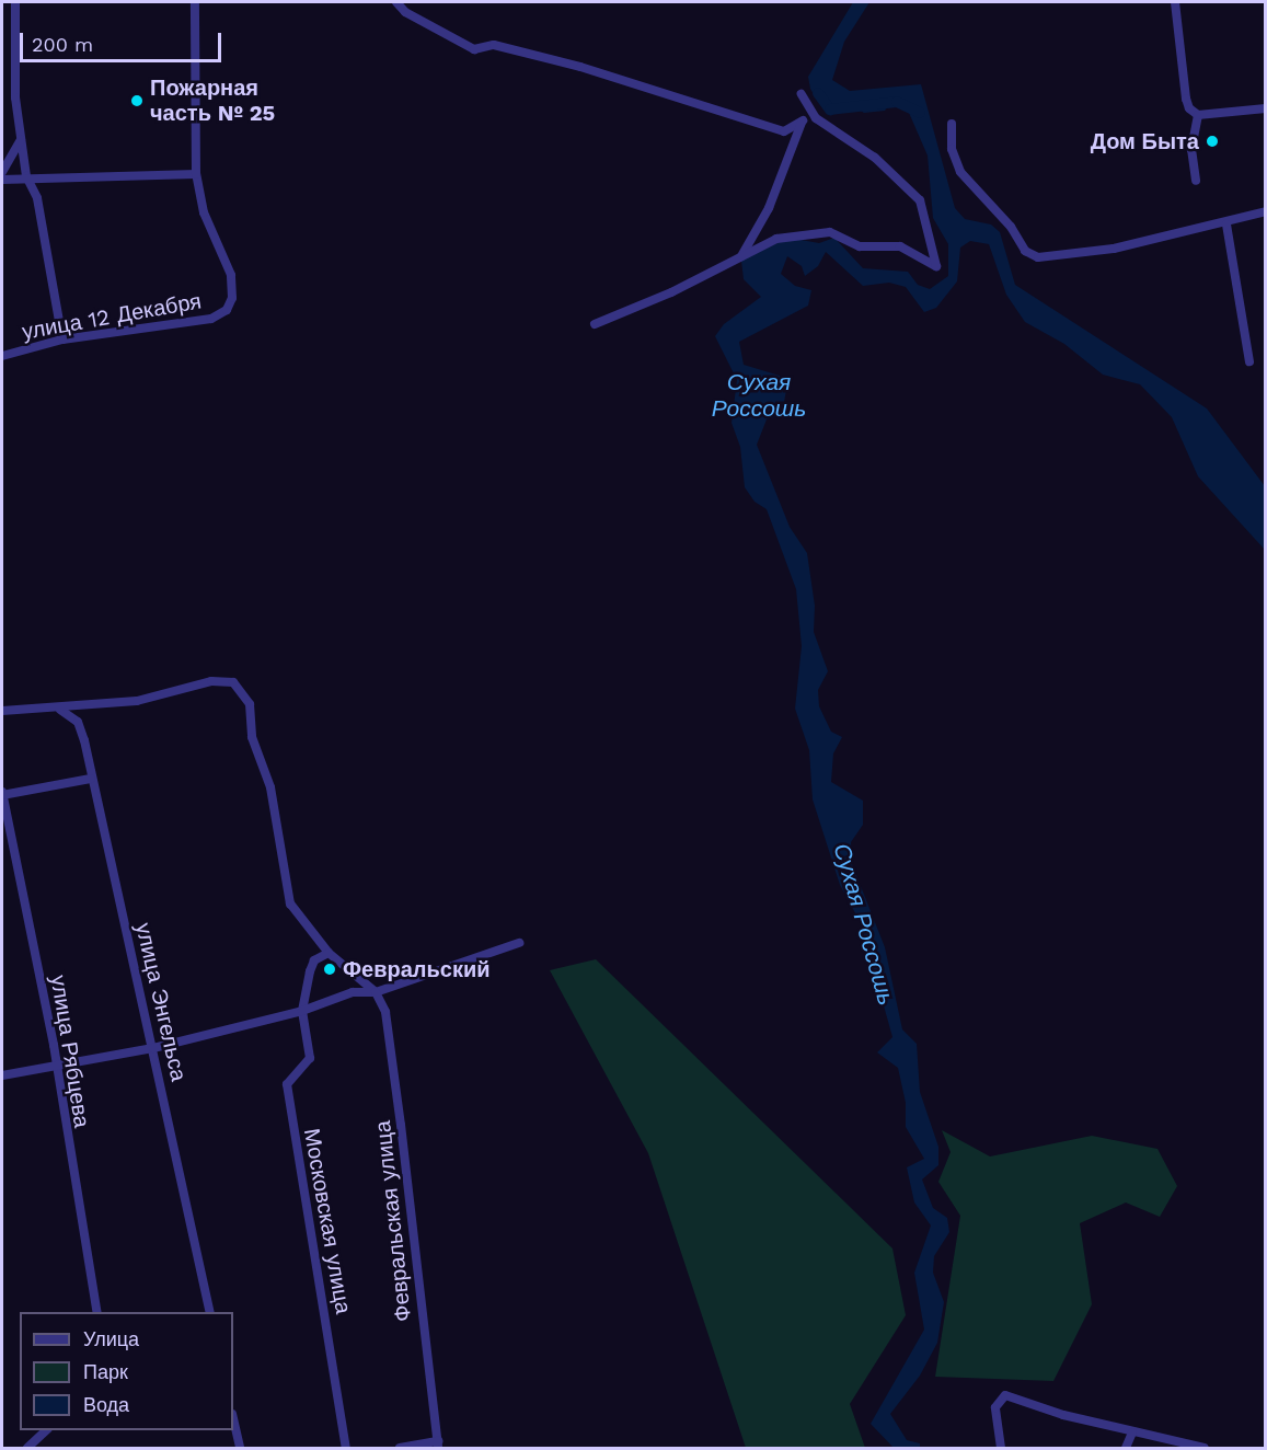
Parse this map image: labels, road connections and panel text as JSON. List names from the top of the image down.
{
  "streets": {
    "street": [
      "улица 12 Декабря",
      "улица Энгельса",
      "улица Рябцева",
      "Московская улица",
      "Февральская улица"
    ]
  },
  "crossings": [
    ["улица Энгельса", "улица Рябцева"],
    ["улица Энгельса", "Февральская улица"]
  ],
  "water": ["Сухая Россошь"],
  "places": ["Пожарная часть № 25", "Дом Быта", "Февральский"],
  "legend": ["Улица", "Парк", "Вода"],
  "scale_bar": "200 m"
}
